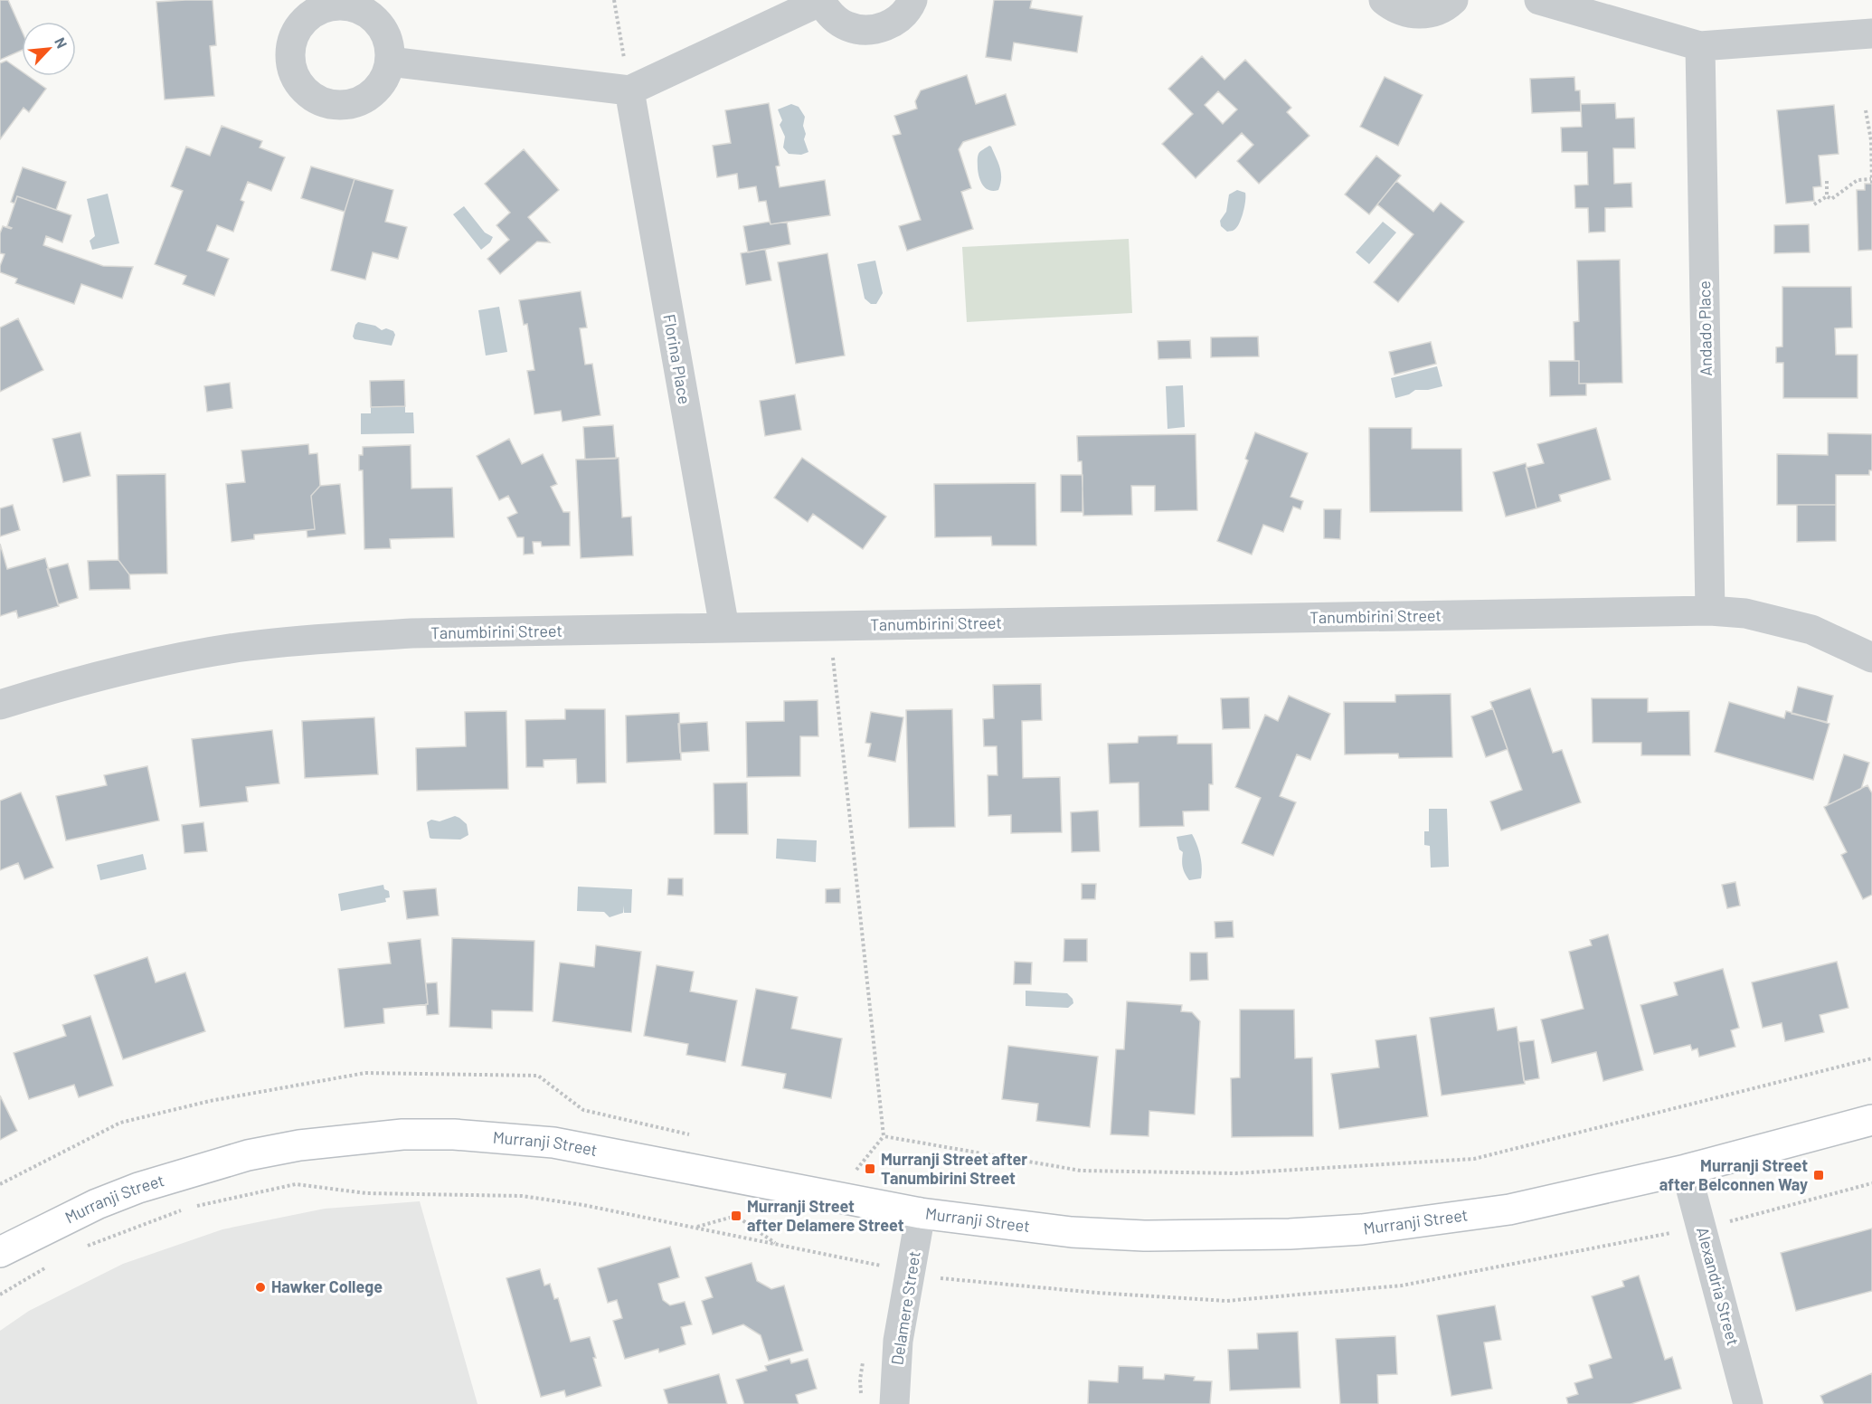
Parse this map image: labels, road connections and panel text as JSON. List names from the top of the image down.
{
  "streets": {
    "street": [
      "Andado Place",
      "Florina Place",
      "Tanumbirini Street",
      "Murranji Street",
      "Alexandria Street",
      "Delamere Street"
    ]
  },
  "crossings": [
    ["Andado Place", "Tanumbirini Street"],
    ["Florina Place", "Tanumbirini Street"],
    ["Murranji Street", "Alexandria Street"],
    ["Murranji Street", "Delamere Street"]
  ],
  "places": {
    "transit": ["Murranji Street after Tanumbirini Street", "Murranji Street after Belconnen Way", "Murranji Street after Delamere Street"],
    "other": ["Hawker College"]
  },
  "north": "top right"
}
